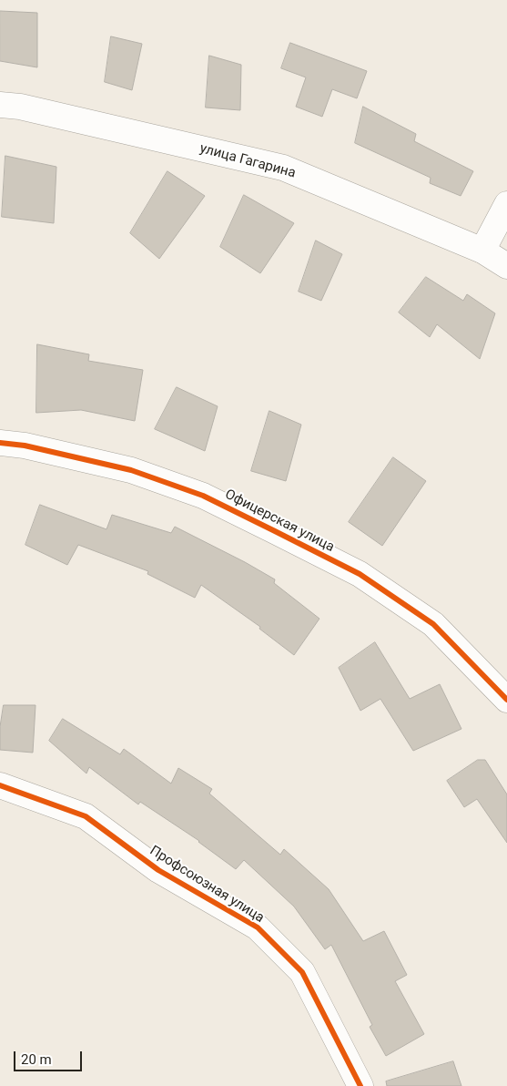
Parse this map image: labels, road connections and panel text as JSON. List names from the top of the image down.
{
  "streets": {
    "street": ["улица Гагарина", "Офицерская улица", "Профсоюзная улица"]
  },
  "scale_bar": "20 m"
}
